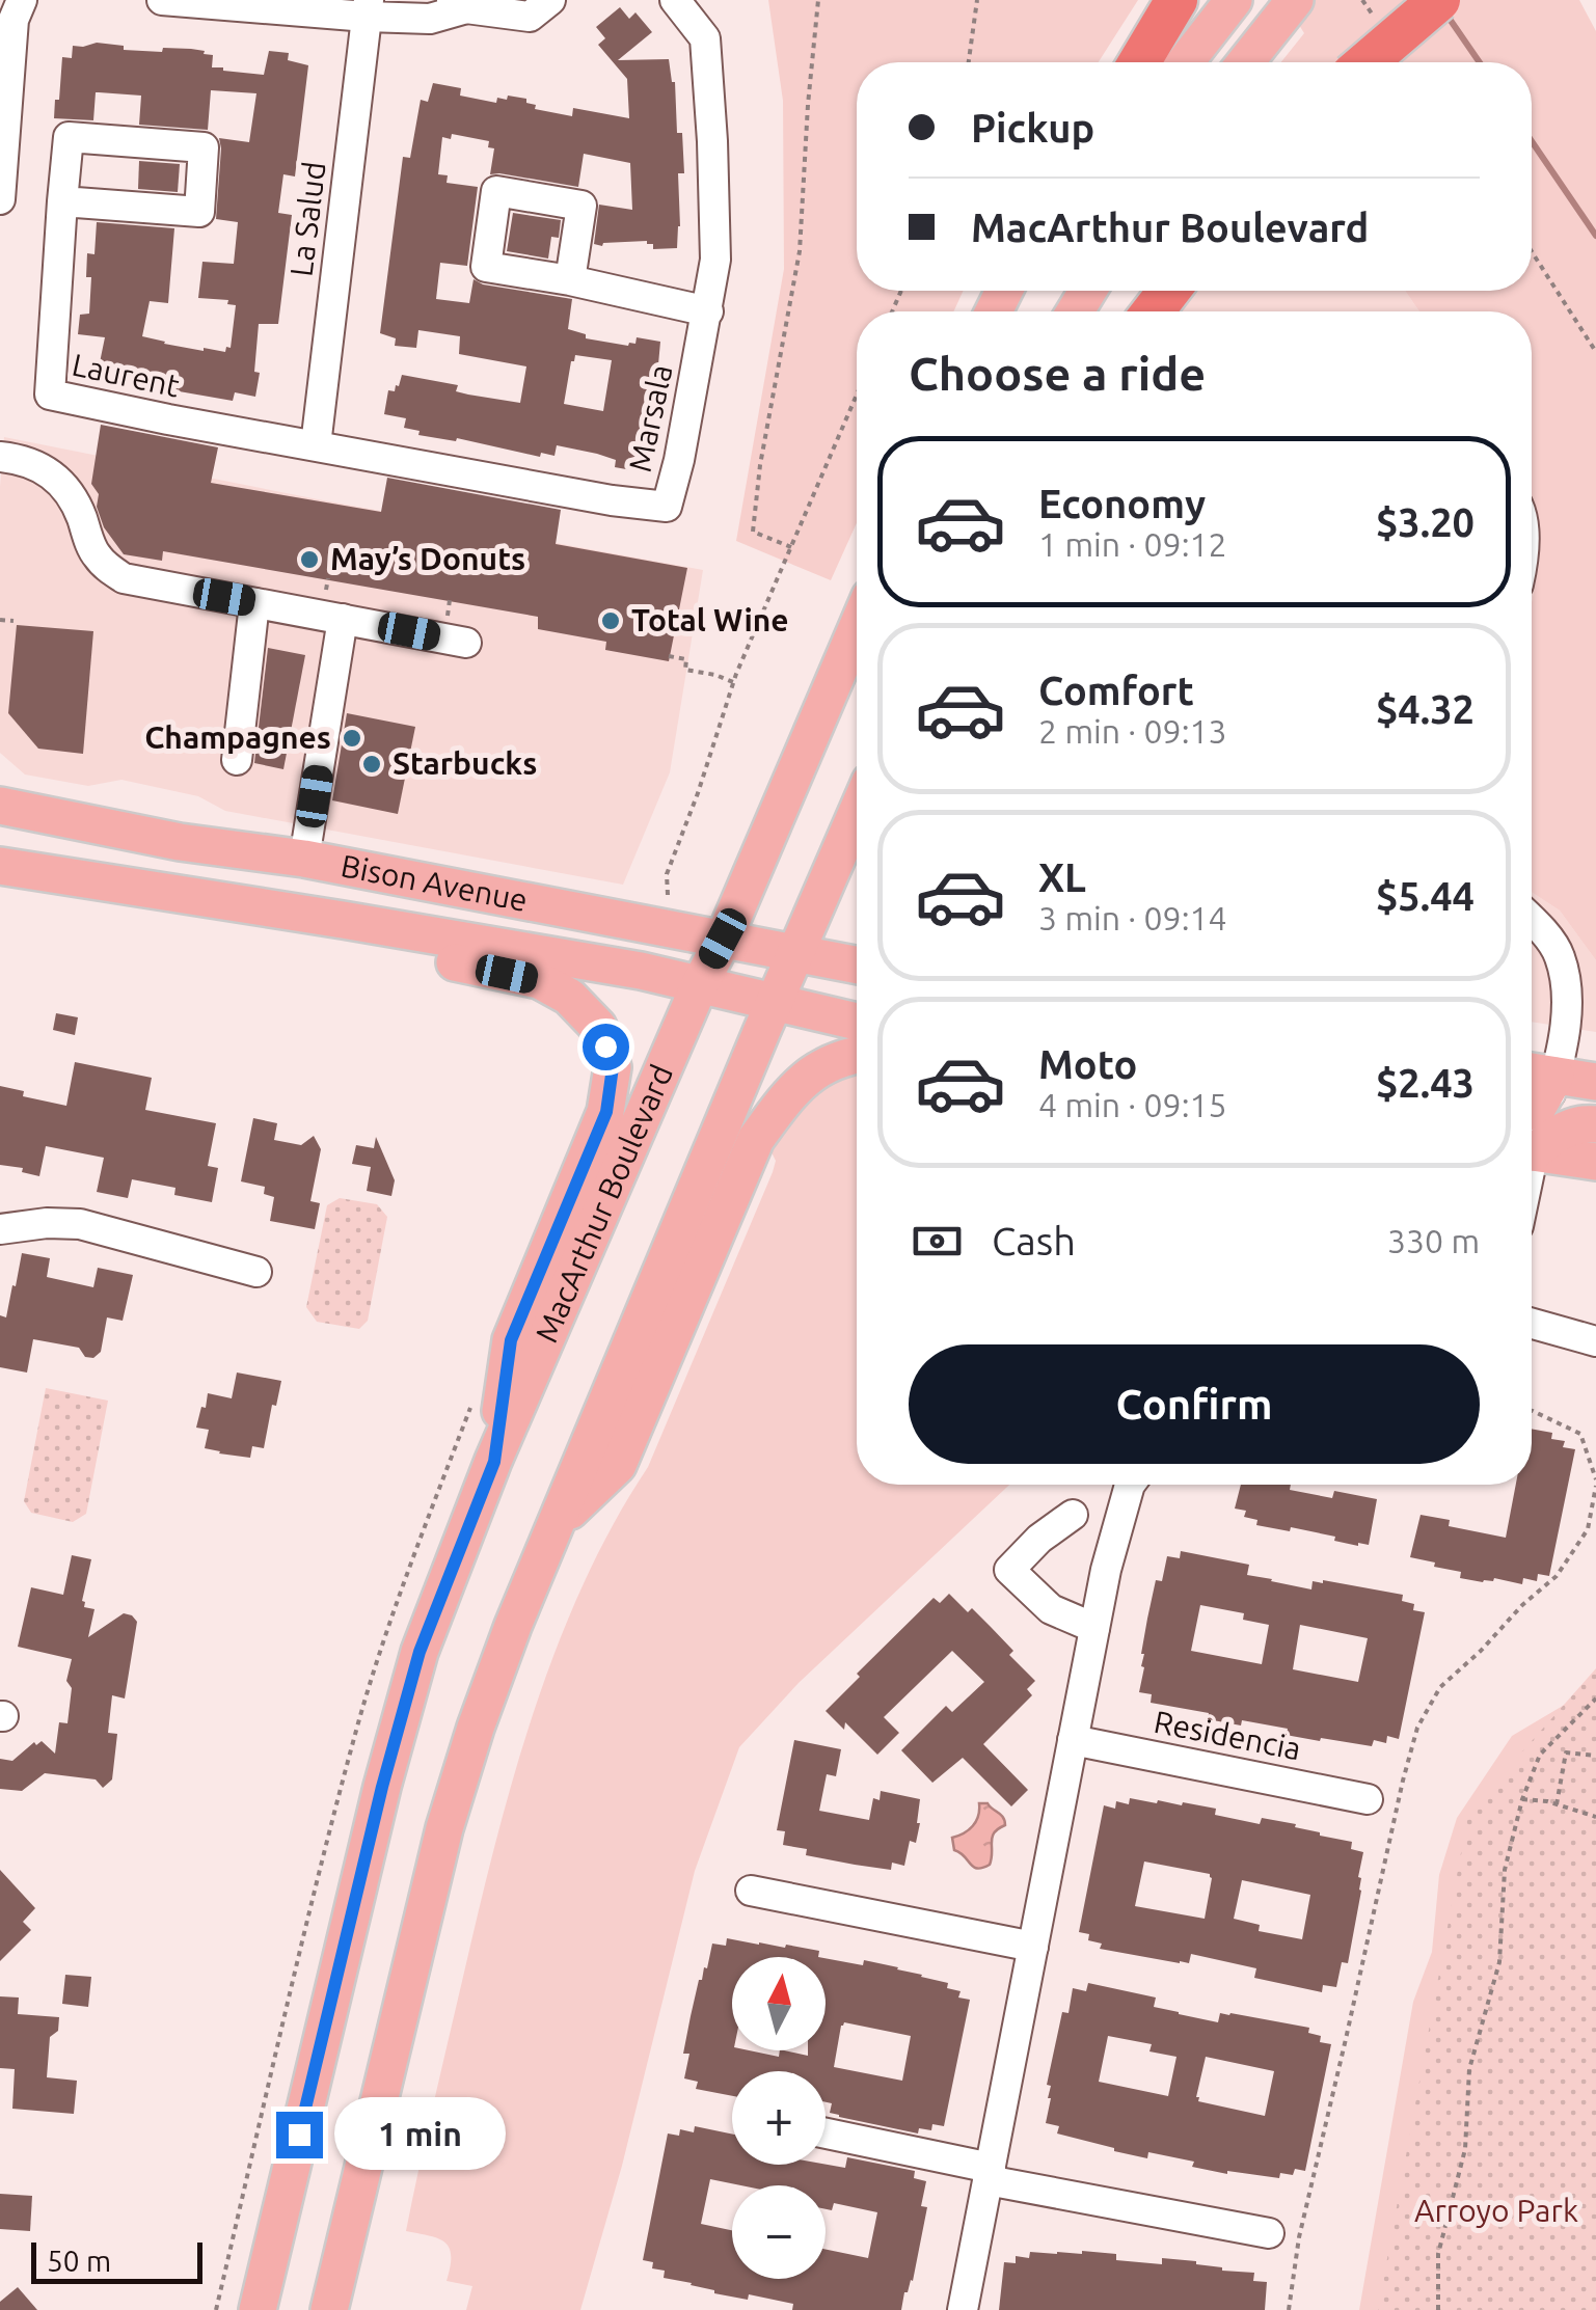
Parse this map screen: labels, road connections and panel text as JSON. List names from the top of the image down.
{
  "streets": {
    "main road": ["Bison Avenue", "MacArthur Boulevard"],
    "street": [
      "La Salud",
      "Laurent",
      "Marsala",
      "Residencia"
    ]
  },
  "crossings": [
    ["La Salud", "Laurent"],
    ["La Salud", "Marsala"],
    ["Laurent", "Marsala"],
    ["Bison Avenue", "MacArthur Boulevard"]
  ],
  "parks": ["Arroyo Park"],
  "places": [
    "May’s Donuts",
    "Total Wine",
    "Champagnes",
    "Starbucks"
  ],
  "scale_bar": "50 m",
  "north": "top",
  "page": {
    "banner": ["Pickup", "MacArthur Boulevard"],
    "heading": "Choose a ride",
    "list": [
      {
        "name": "Economy",
        "note": "1 min · 09:12",
        "value": "$3.20"
      },
      {
        "name": "Comfort",
        "note": "2 min · 09:13",
        "value": "$4.32"
      },
      {
        "name": "XL",
        "note": "3 min · 09:14",
        "value": "$5.44"
      },
      {
        "name": "Moto",
        "note": "4 min · 09:15",
        "value": "$2.43"
      }
    ],
    "pay": ["Cash", "330 m"],
    "buttons": "Confirm",
    "map_buttons": ["+", "−"],
    "bubble": "1 min",
    "scale": "50 m"
  }
}
